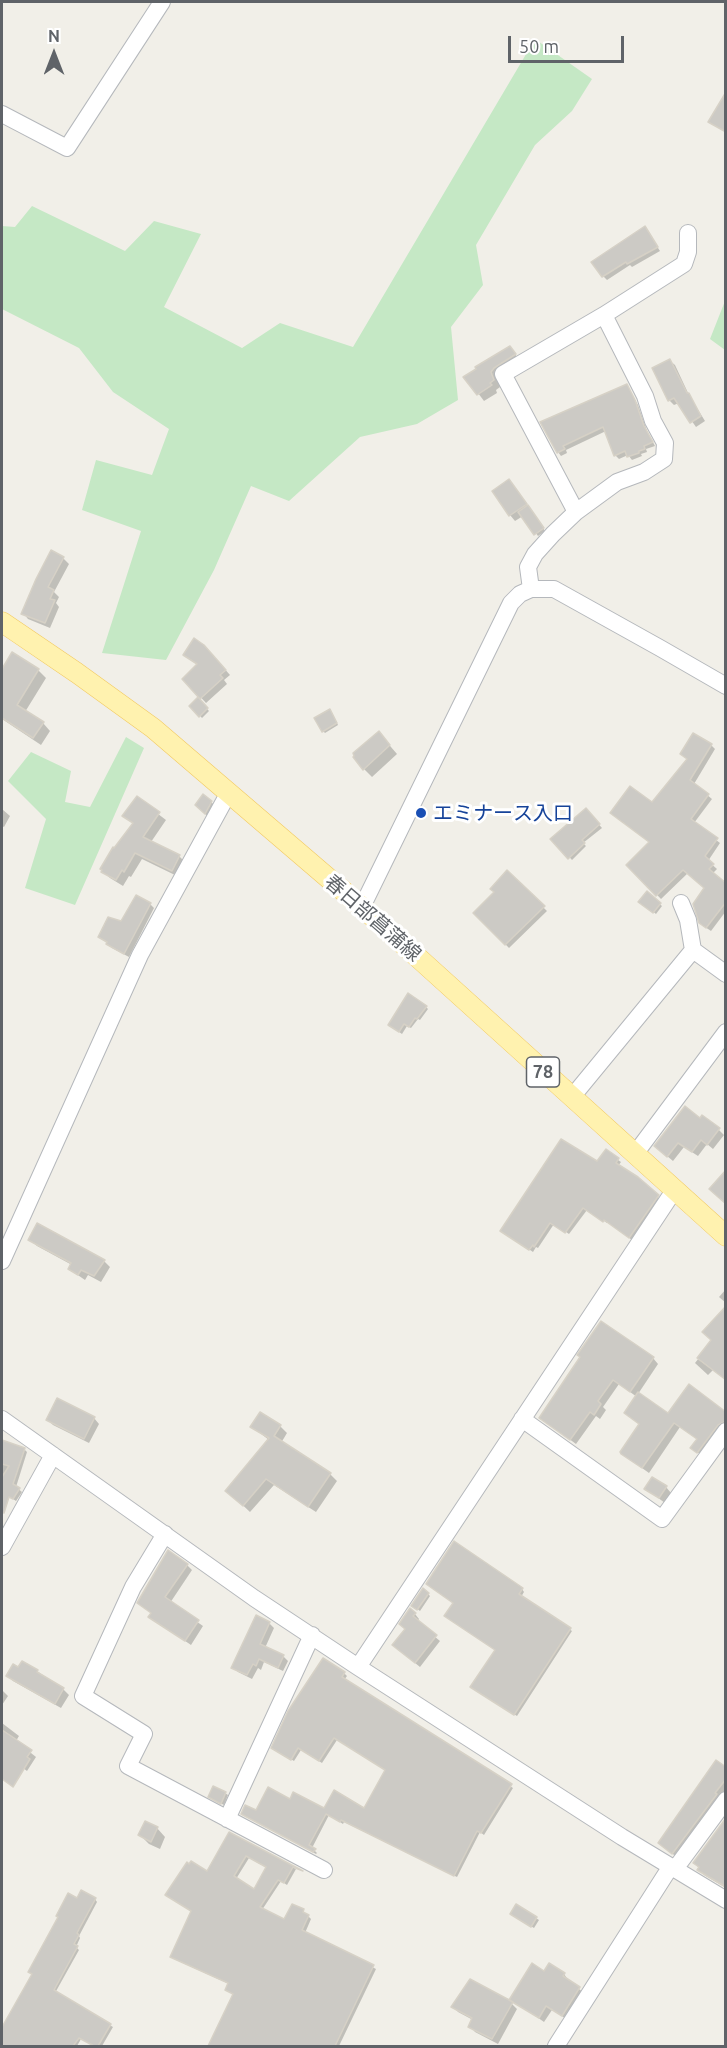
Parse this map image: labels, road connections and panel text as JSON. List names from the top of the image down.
{
  "streets": {
    "main road": ["春日部菖蒲線", "78"]
  },
  "places": ["エミナース入口"],
  "scale_bar": "50 m",
  "north": "top"
}
